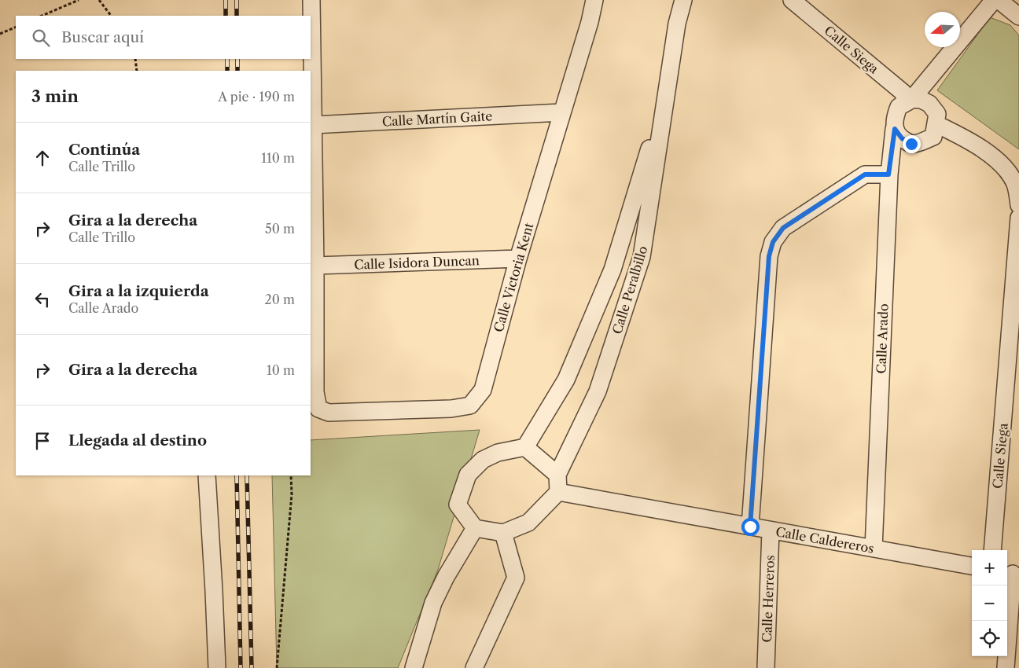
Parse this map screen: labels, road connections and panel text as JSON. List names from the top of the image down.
{
  "streets": {
    "street": [
      "Calle Siega",
      "Calle Martín Gaite",
      "Calle Isidora Duncan",
      "Calle Victoria Kent",
      "Calle Peralbillo",
      "Calle Arado",
      "Calle Caldereros",
      "Calle Herreros"
    ]
  },
  "crossings": [
    ["Calle Siega", "Calle Arado"],
    ["Calle Martín Gaite", "Calle Victoria Kent"],
    ["Calle Isidora Duncan", "Calle Victoria Kent"],
    ["Calle Peralbillo", "Calle Caldereros"],
    ["Calle Arado", "Calle Caldereros"],
    ["Calle Caldereros", "Calle Herreros"]
  ],
  "north": "left",
  "page": {
    "search": "Buscar aquí",
    "heading": ["3 min", "A pie · 190 m"],
    "list": [
      ["Continúa", "Calle Trillo", "110 m"],
      ["Gira a la derecha", "Calle Trillo", "50 m"],
      ["Gira a la izquierda", "Calle Arado", "20 m"],
      ["Gira a la derecha", "10 m"],
      "Llegada al destino"
    ],
    "map_buttons": ["+", "−"]
  }
}
